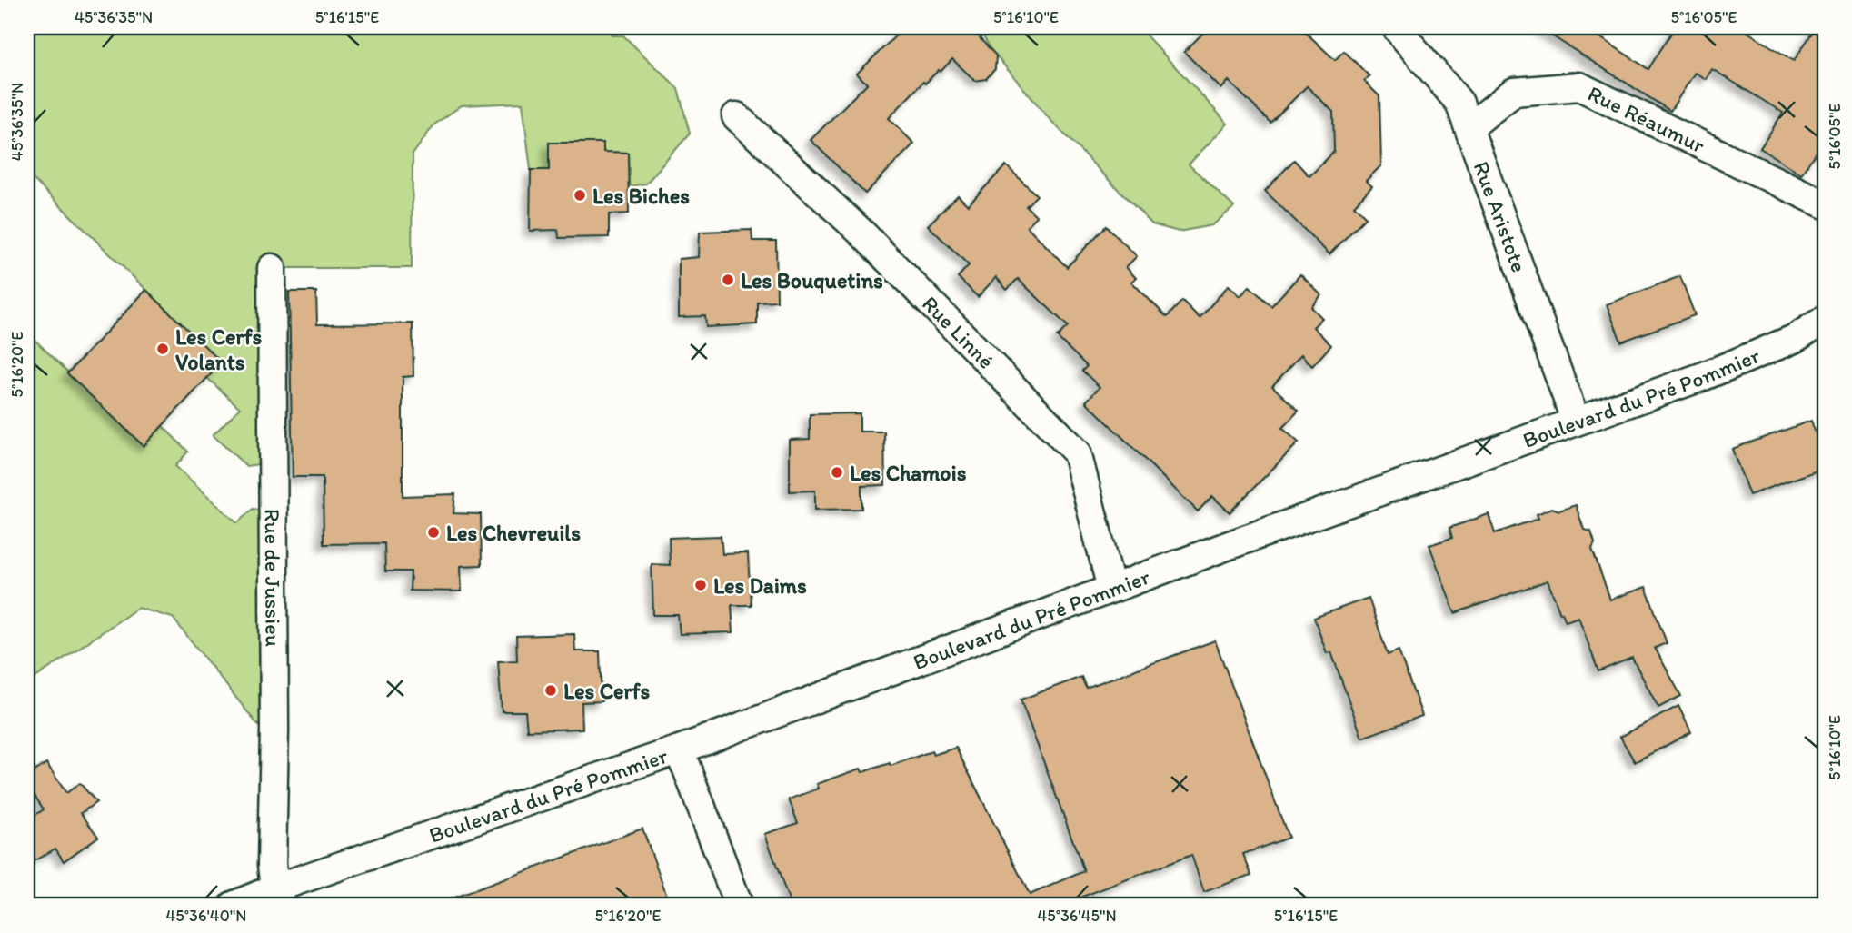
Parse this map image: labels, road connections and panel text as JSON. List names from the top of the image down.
{
  "streets": {
    "street": [
      "Rue Réaumur",
      "Rue Aristote",
      "Rue Linné",
      "Boulevard du Pré Pommier",
      "Rue de Jussieu"
    ]
  },
  "crossings": [
    ["Rue Réaumur", "Rue Aristote"],
    ["Rue Aristote", "Boulevard du Pré Pommier"],
    ["Rue Linné", "Boulevard du Pré Pommier"],
    ["Boulevard du Pré Pommier", "Rue de Jussieu"]
  ],
  "places": [
    "Les Biches",
    "Les Bouquetins",
    "Les Cerfs Volants",
    "Les Chamois",
    "Les Chevreuils",
    "Les Daims",
    "Les Cerfs"
  ],
  "coordinates": [
    "45°36'35\"N",
    "5°16'15\"E",
    "5°16'10\"E",
    "5°16'05\"E",
    "5°16'20\"E",
    "45°36'40\"N",
    "45°36'45\"N"
  ]
}
